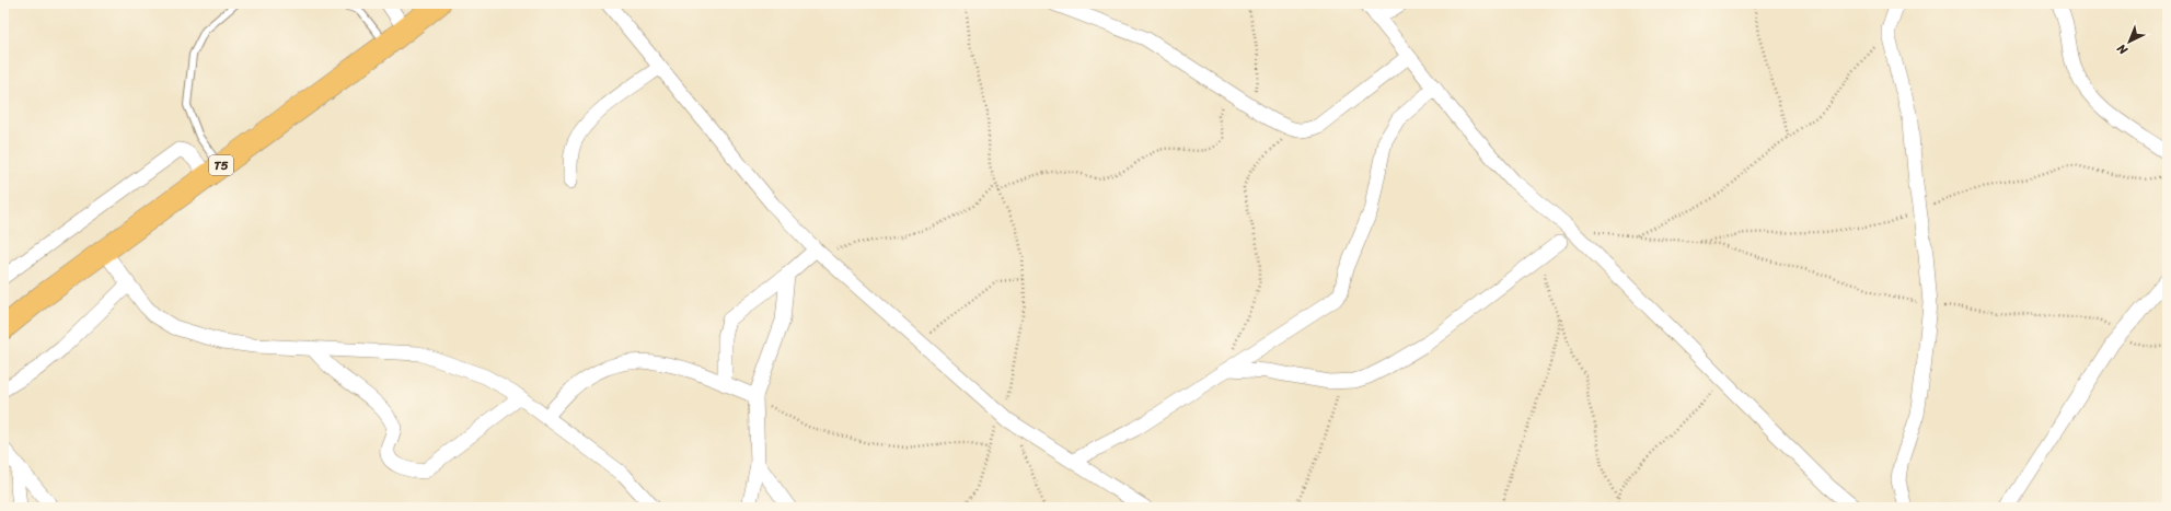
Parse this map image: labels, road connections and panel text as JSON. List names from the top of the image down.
{
  "streets": {
    "highway": ["T5"]
  },
  "north": "bottom left"
}
